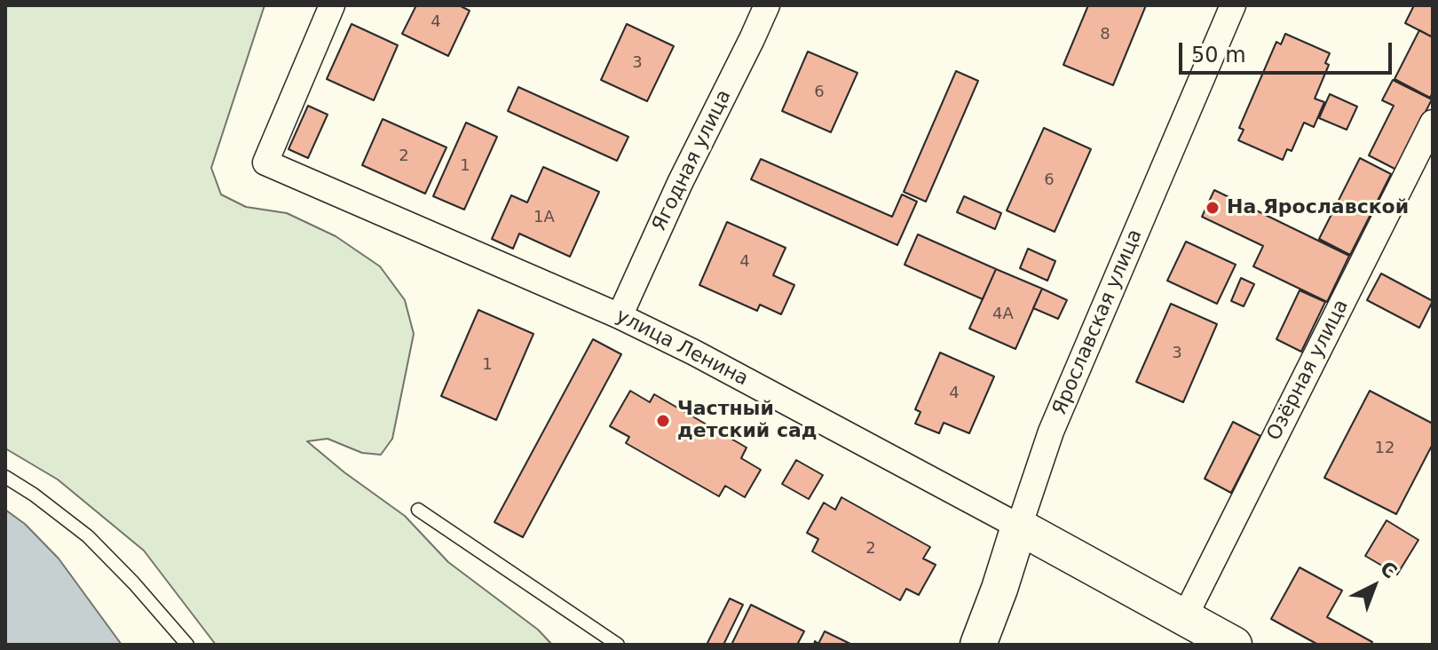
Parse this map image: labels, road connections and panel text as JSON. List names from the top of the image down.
{
  "streets": {
    "main road": ["Ярославская улица", "улица Ленина"],
    "street": ["Ягодная улица", "Озёрная улица"]
  },
  "crossings": [
    ["Ягодная улица", "улица Ленина"],
    ["Ярославская улица", "улица Ленина"],
    ["улица Ленина", "Озёрная улица"]
  ],
  "places": ["На Ярославской", "Частный детский сад"],
  "house_numbers": [
    "4",
    "8",
    "3",
    "6",
    "2",
    "1",
    "6",
    "1А",
    "4",
    "4А",
    "3",
    "1",
    "4",
    "12",
    "2"
  ],
  "scale_bar": "50 m",
  "north": "top right"
}
